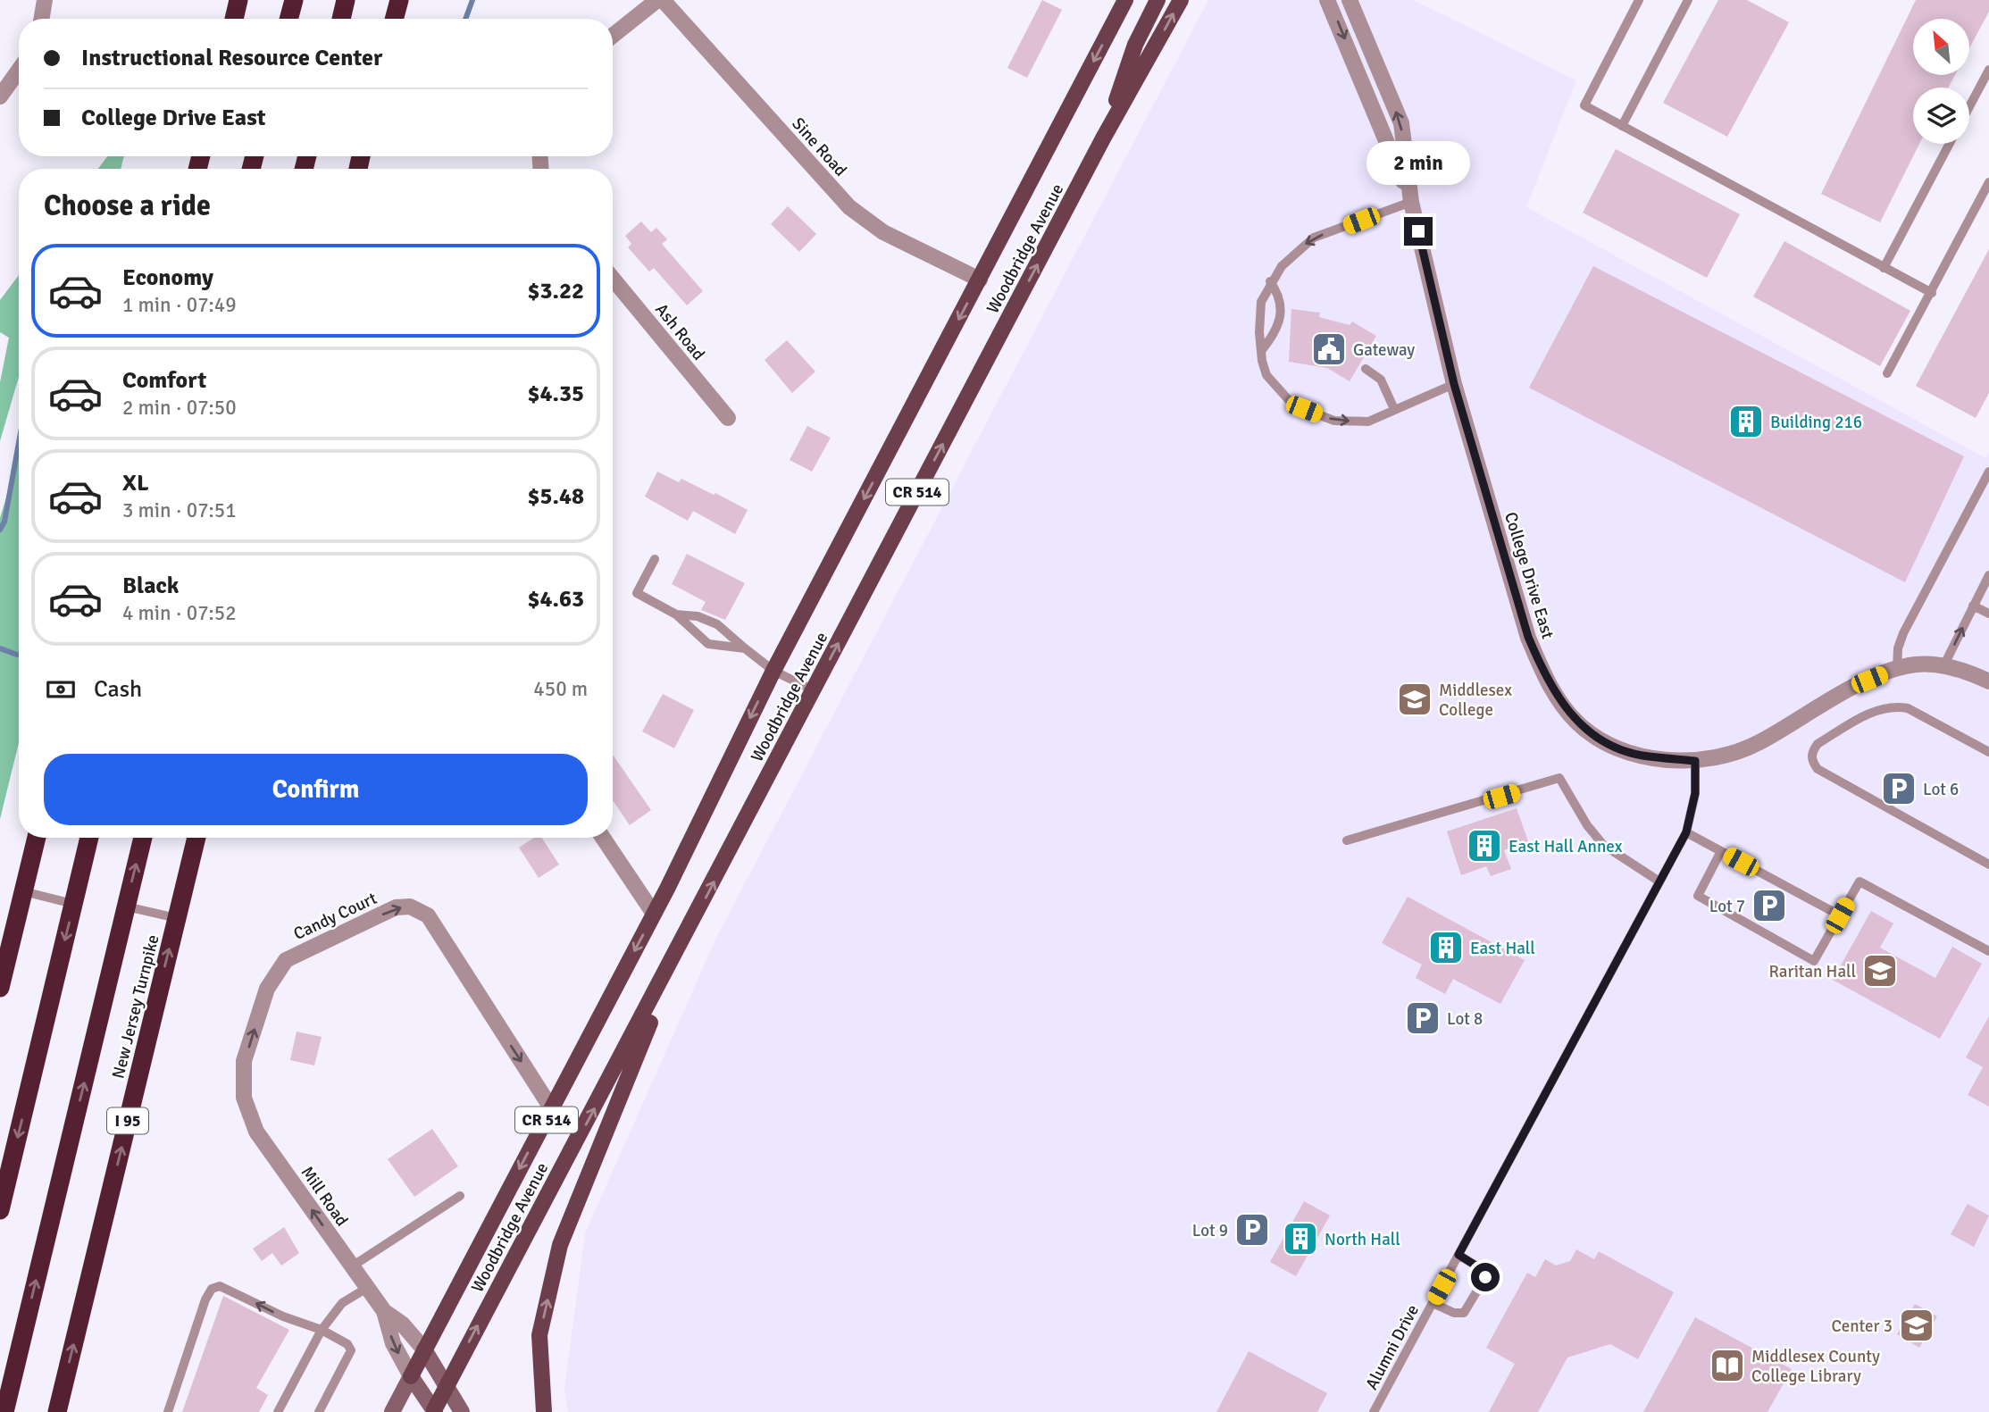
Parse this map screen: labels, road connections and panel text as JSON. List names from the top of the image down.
{
  "streets": {
    "highway": ["New Jersey Turnpike", "I 95"],
    "main road": ["Woodbridge Avenue", "CR 514"],
    "street": [
      "Sine Road",
      "Ash Road",
      "College Drive East",
      "Candy Court",
      "Mill Road"
    ],
    "lane": ["Alumni Drive"]
  },
  "crossings": [
    ["Sine Road", "Woodbridge Avenue"],
    ["Woodbridge Avenue", "Candy Court"],
    ["Woodbridge Avenue", "Mill Road"],
    ["College Drive East", "Alumni Drive"],
    ["Candy Court", "Mill Road"]
  ],
  "places": {
    "public building": ["Gateway"],
    "building": [
      "Building 216",
      "East Hall Annex",
      "East Hall",
      "North Hall"
    ],
    "school or university": ["Middlesex College", "Raritan Hall", "Center 3"],
    "parking": [
      "Lot 6",
      "Lot 7",
      "Lot 8",
      "Lot 9"
    ],
    "library": ["Middlesex County College Library"]
  },
  "north": "top left",
  "page": {
    "banner": ["Instructional Resource Center", "College Drive East"],
    "bubble": "2 min",
    "heading": "Choose a ride",
    "list": [
      {
        "name": "Economy",
        "note": "1 min · 07:49",
        "value": "$3.22"
      },
      {
        "name": "Comfort",
        "note": "2 min · 07:50",
        "value": "$4.35"
      },
      {
        "name": "XL",
        "note": "3 min · 07:51",
        "value": "$5.48"
      },
      {
        "name": "Black",
        "note": "4 min · 07:52",
        "value": "$4.63"
      }
    ],
    "pay": ["Cash", "450 m"],
    "buttons": "Confirm"
  }
}
